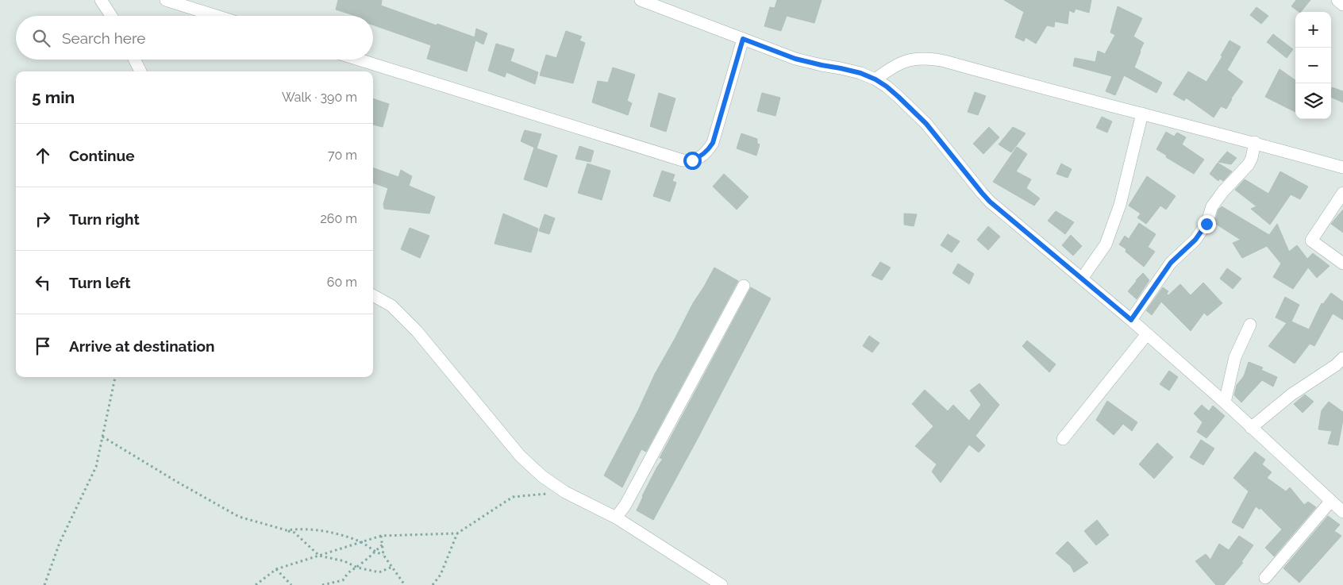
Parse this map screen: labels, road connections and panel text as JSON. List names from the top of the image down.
{
  "page": {
    "map_buttons": ["+", "−"],
    "search": "Search here",
    "heading": ["5 min", "Walk · 390 m"],
    "list": [
      ["Continue", "70 m"],
      ["Turn right", "260 m"],
      ["Turn left", "60 m"],
      "Arrive at destination"
    ]
  }
}
